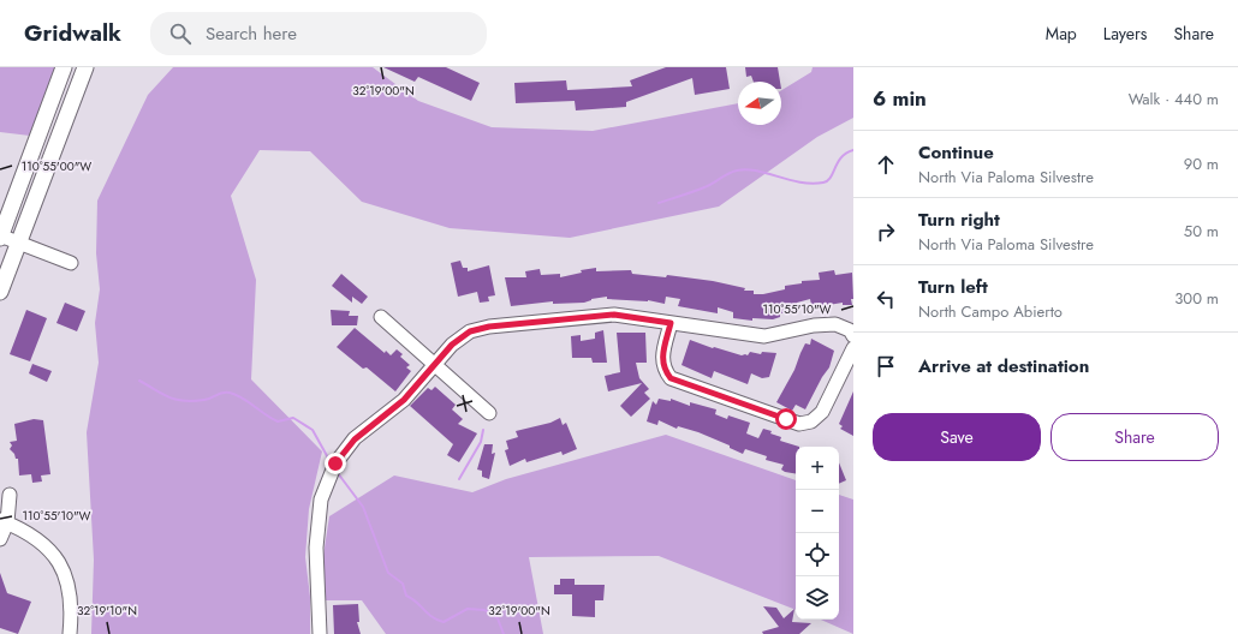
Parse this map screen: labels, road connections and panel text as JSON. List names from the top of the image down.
{
  "north": "left",
  "page": {
    "header": "Gridwalk",
    "search": "Search here",
    "nav": ["Map", "Layers", "Share"],
    "heading": ["6 min", "Walk · 440 m"],
    "list": [
      ["Continue", "North Via Paloma Silvestre", "90 m"],
      ["Turn right", "North Via Paloma Silvestre", "50 m"],
      ["Turn left", "North Campo Abierto", "300 m"],
      "Arrive at destination"
    ],
    "buttons": ["Save", "Share"],
    "map_buttons": ["+", "−"]
  },
  "coordinates": [
    "32°19'00\"N",
    "110°55'00\"W",
    "110°55'10\"W",
    "32°19'10\"N"
  ]
}
